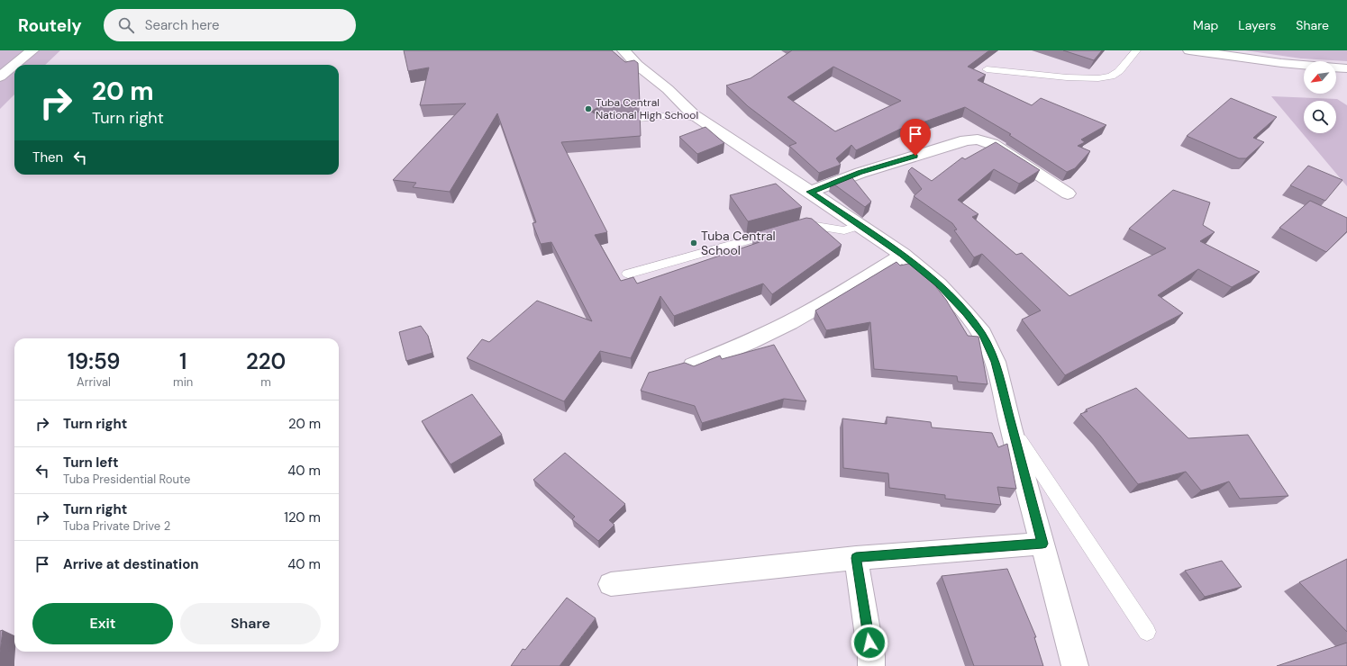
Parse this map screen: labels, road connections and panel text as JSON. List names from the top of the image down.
{
  "places": ["Tuba Central National High School", "Tuba Central School"],
  "north": "bottom left",
  "page": {
    "header": "Routely",
    "search": "Search here",
    "nav": ["Map", "Layers", "Share"],
    "turn": ["20 m", "Turn right"],
    "then": "Then",
    "eta": [
      "19:59",
      "Arrival",
      "1",
      "min",
      "220",
      "m"
    ],
    "list": [
      {
        "name": "Turn right",
        "value": "20 m"
      },
      {
        "name": "Turn left",
        "note": "Tuba Presidential Route",
        "value": "40 m"
      },
      {
        "name": "Turn right",
        "note": "Tuba Private Drive 2",
        "value": "120 m"
      },
      {
        "name": "Arrive at destination",
        "value": "40 m"
      }
    ],
    "buttons": ["Exit", "Share"]
  }
}
